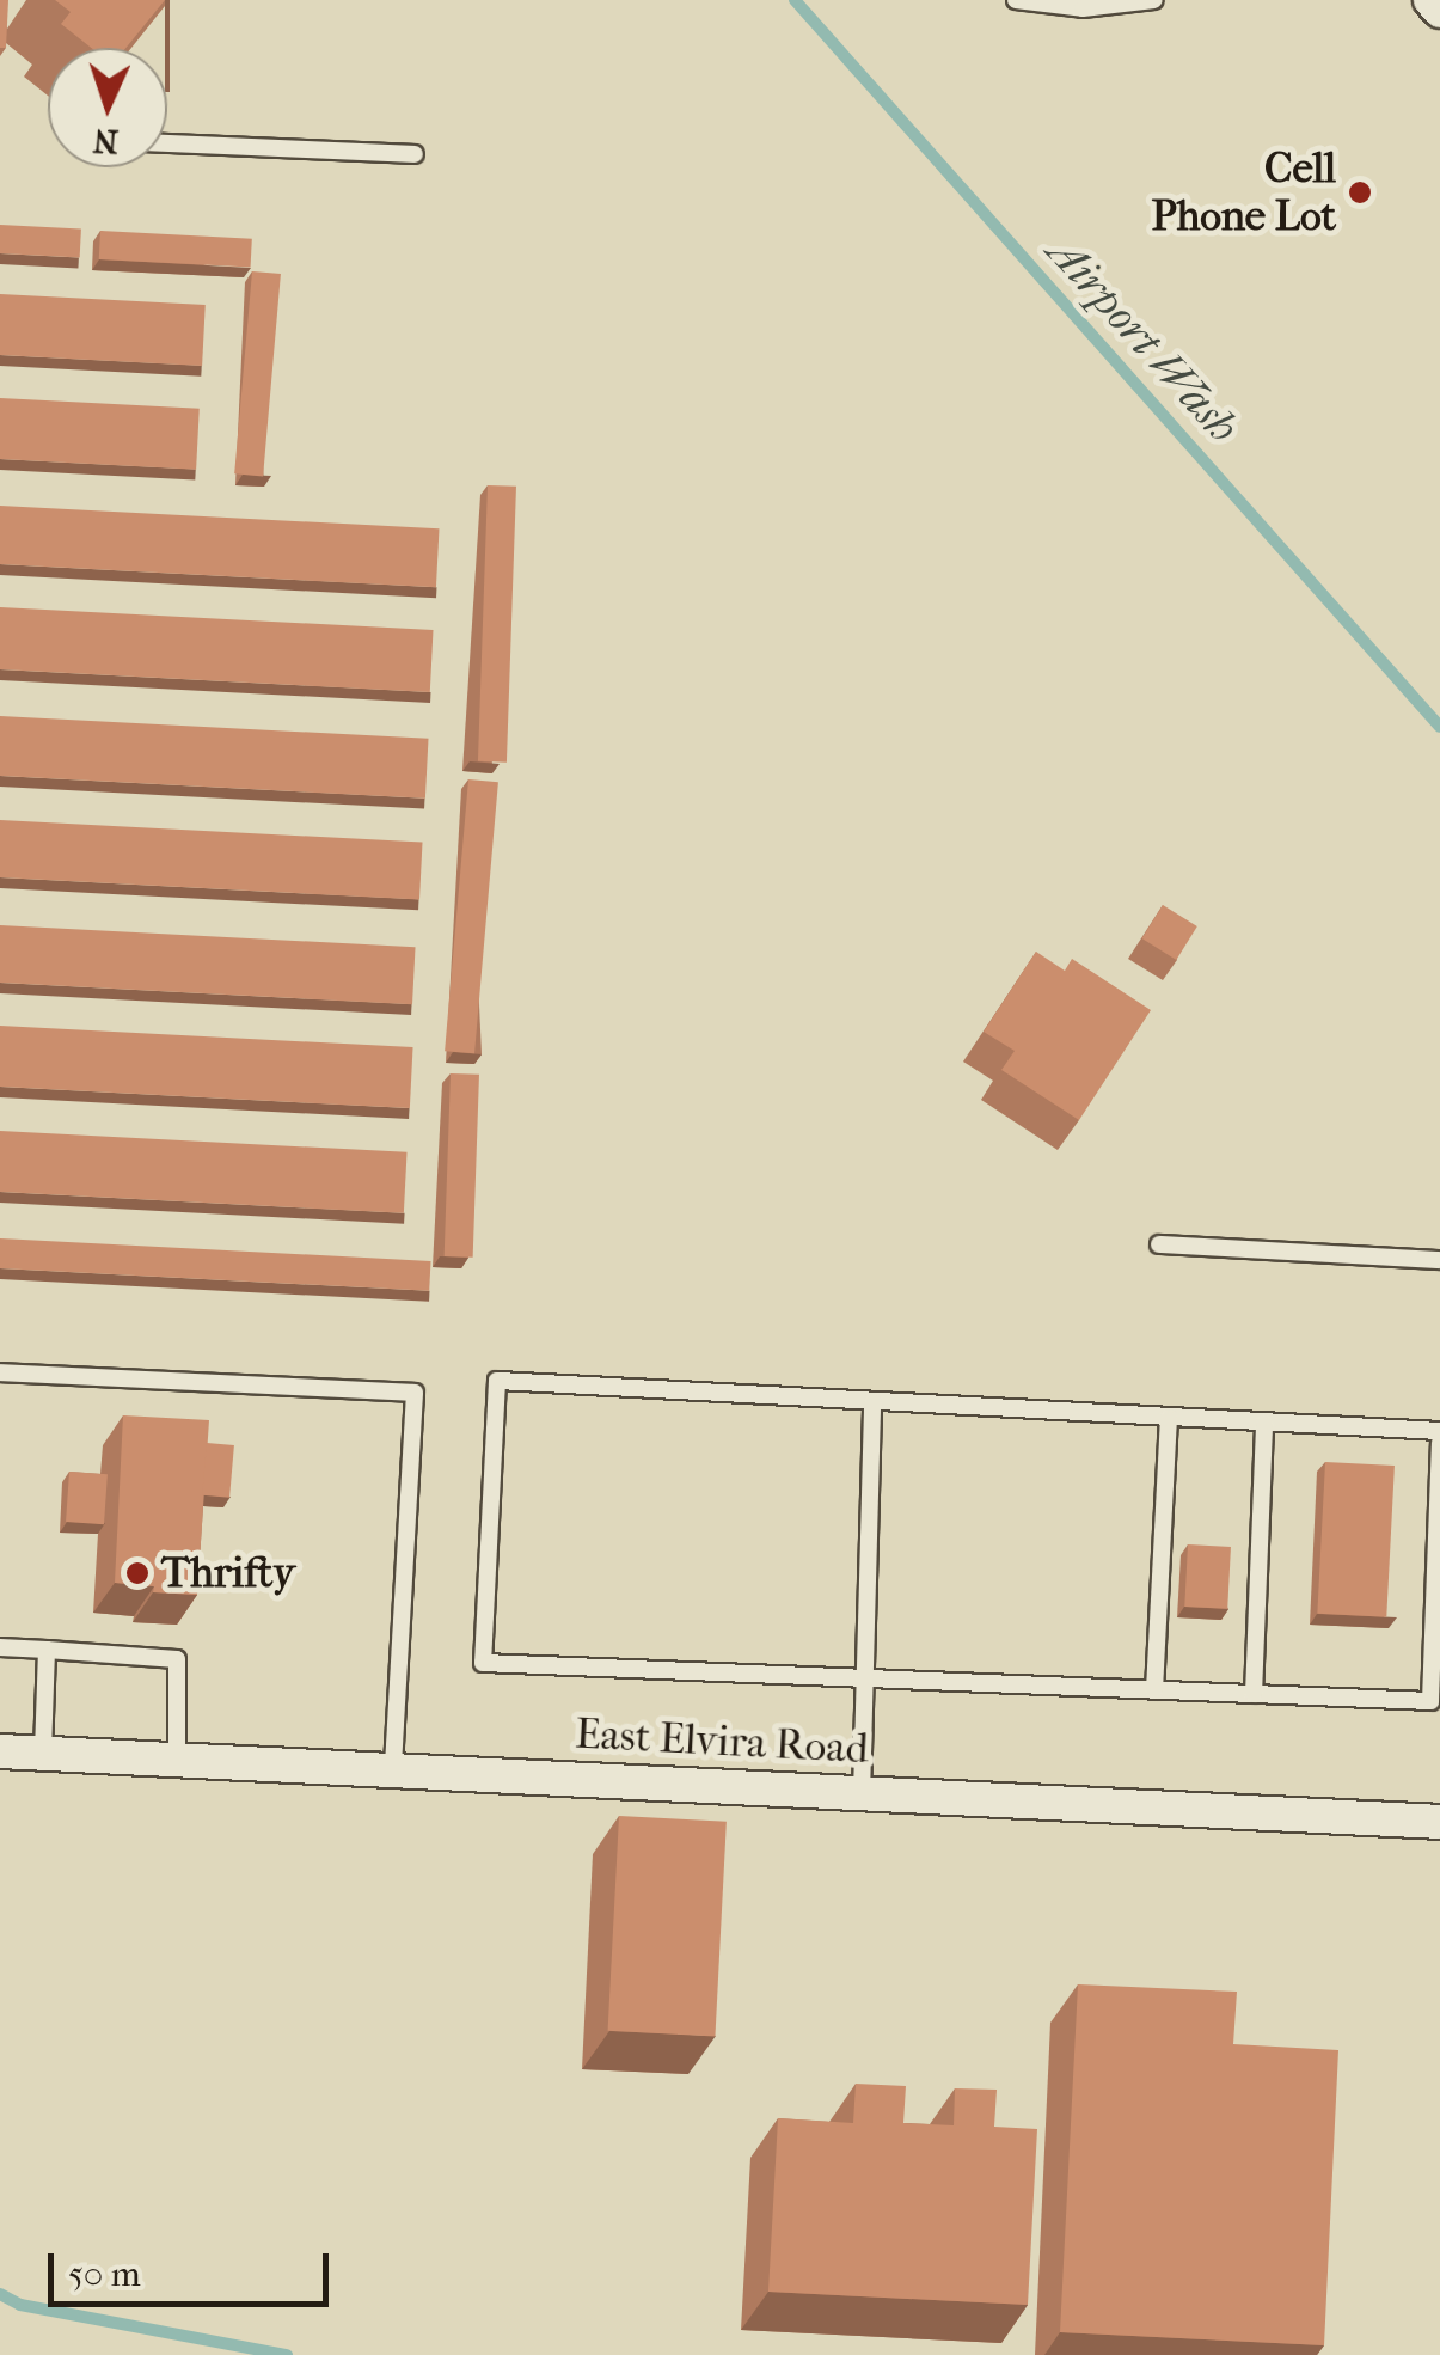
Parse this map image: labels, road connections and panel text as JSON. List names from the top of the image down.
{
  "streets": {
    "street": ["East Elvira Road"]
  },
  "water": ["Airport Wash"],
  "places": ["Cell Phone Lot", "Thrifty"],
  "scale_bar": "50 m",
  "north": "bottom"
}
